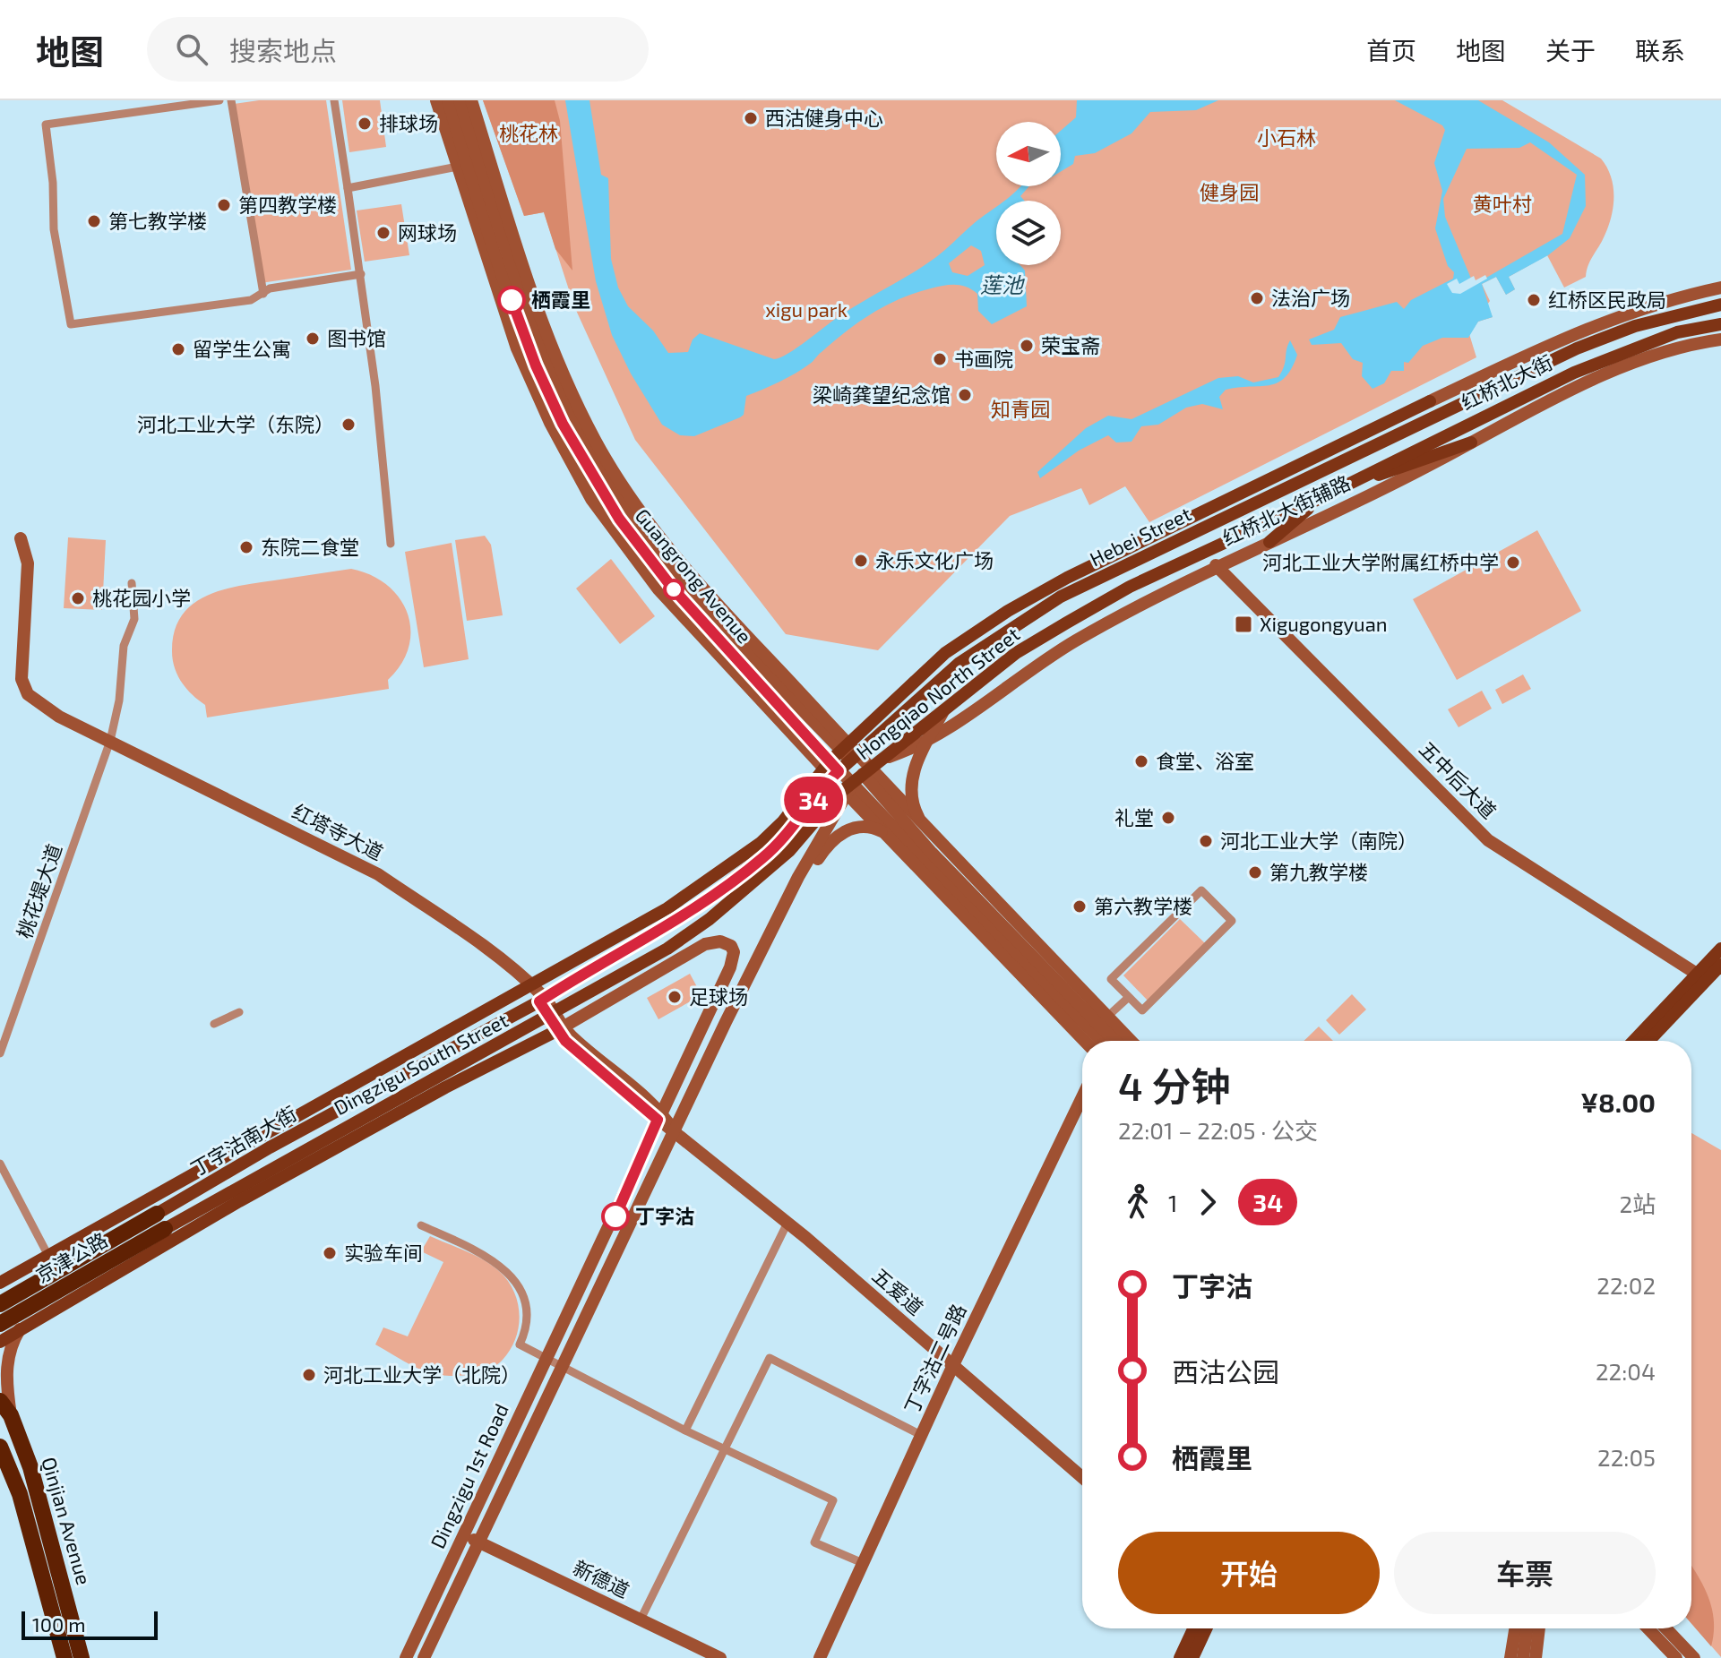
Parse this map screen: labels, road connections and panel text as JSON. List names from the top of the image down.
{
  "streets": {
    "highway": ["京津公路", "Qinjian Avenue"],
    "main road": [
      "红桥北大街",
      "红桥北大街辅路",
      "Hebei Street",
      "Guangrong Avenue",
      "Hongqiao North Street",
      "五中后大道",
      "红塔寺大道",
      "Dingzigu South Street",
      "丁字沽南大街",
      "五爱道",
      "丁字沽二号路",
      "Dingzigu 1st Road",
      "新德道"
    ],
    "street": ["桃花堤大道"]
  },
  "crossings": [
    ["红桥北大街", "Hebei Street"],
    ["红桥北大街", "Hongqiao North Street"],
    ["红桥北大街辅路", "Hongqiao North Street"],
    ["红桥北大街辅路", "五中后大道"],
    ["Hebei Street", "Hongqiao North Street"],
    ["Guangrong Avenue", "Hongqiao North Street"],
    ["Guangrong Avenue", "Dingzigu South Street"],
    ["Guangrong Avenue", "Dingzigu 1st Road"],
    ["Hongqiao North Street", "Dingzigu South Street"],
    ["Hongqiao North Street", "Dingzigu 1st Road"],
    ["红塔寺大道", "桃花堤大道"],
    ["红塔寺大道", "Dingzigu South Street"],
    ["红塔寺大道", "丁字沽南大街"],
    ["红塔寺大道", "五爱道"],
    ["Dingzigu South Street", "京津公路"],
    ["Dingzigu South Street", "五爱道"],
    ["Dingzigu South Street", "Dingzigu 1st Road"],
    ["丁字沽南大街", "京津公路"],
    ["五爱道", "丁字沽二号路"],
    ["五爱道", "Dingzigu 1st Road"],
    ["Dingzigu 1st Road", "新德道"]
  ],
  "water": ["莲池"],
  "parks": [
    "桃花林",
    "小石林",
    "健身园",
    "黄叶村",
    "xigu park",
    "知青园"
  ],
  "places": {
    "other": [
      "西沽健身中心",
      "排球场",
      "第四教学楼",
      "第七教学楼",
      "网球场",
      "法治广场",
      "栖霞里",
      "红桥区民政局",
      "图书馆",
      "荣宝斋",
      "留学生公寓",
      "书画院",
      "梁崎龚望纪念馆",
      "河北工业大学（东院）",
      "东院二食堂",
      "永乐文化广场",
      "河北工业大学附属红桥中学",
      "桃花园小学",
      "食堂、浴室",
      "礼堂",
      "河北工业大学（南院）",
      "第九教学楼",
      "第六教学楼",
      "足球场",
      "丁字沽",
      "实验车间",
      "河北工业大学（北院）"
    ],
    "transit": ["Xigugongyuan"]
  },
  "lines": ["bus line 34"],
  "scale_bar": "100 m",
  "north": "left",
  "page": {
    "header": "地图",
    "search": "搜索地点",
    "nav": [
      "首页",
      "地图",
      "关于",
      "联系"
    ],
    "on_map": "34",
    "heading": ["4 分钟", "22:01 – 22:05 · 公交", "¥8.00"],
    "legs": ["1", "34", "2站"],
    "list": [
      {
        "name": "丁字沽",
        "value": "22:02"
      },
      {
        "name": "西沽公园",
        "value": "22:04"
      },
      {
        "name": "栖霞里",
        "value": "22:05"
      }
    ],
    "buttons": ["开始", "车票"],
    "scale": "100 m"
  }
}
